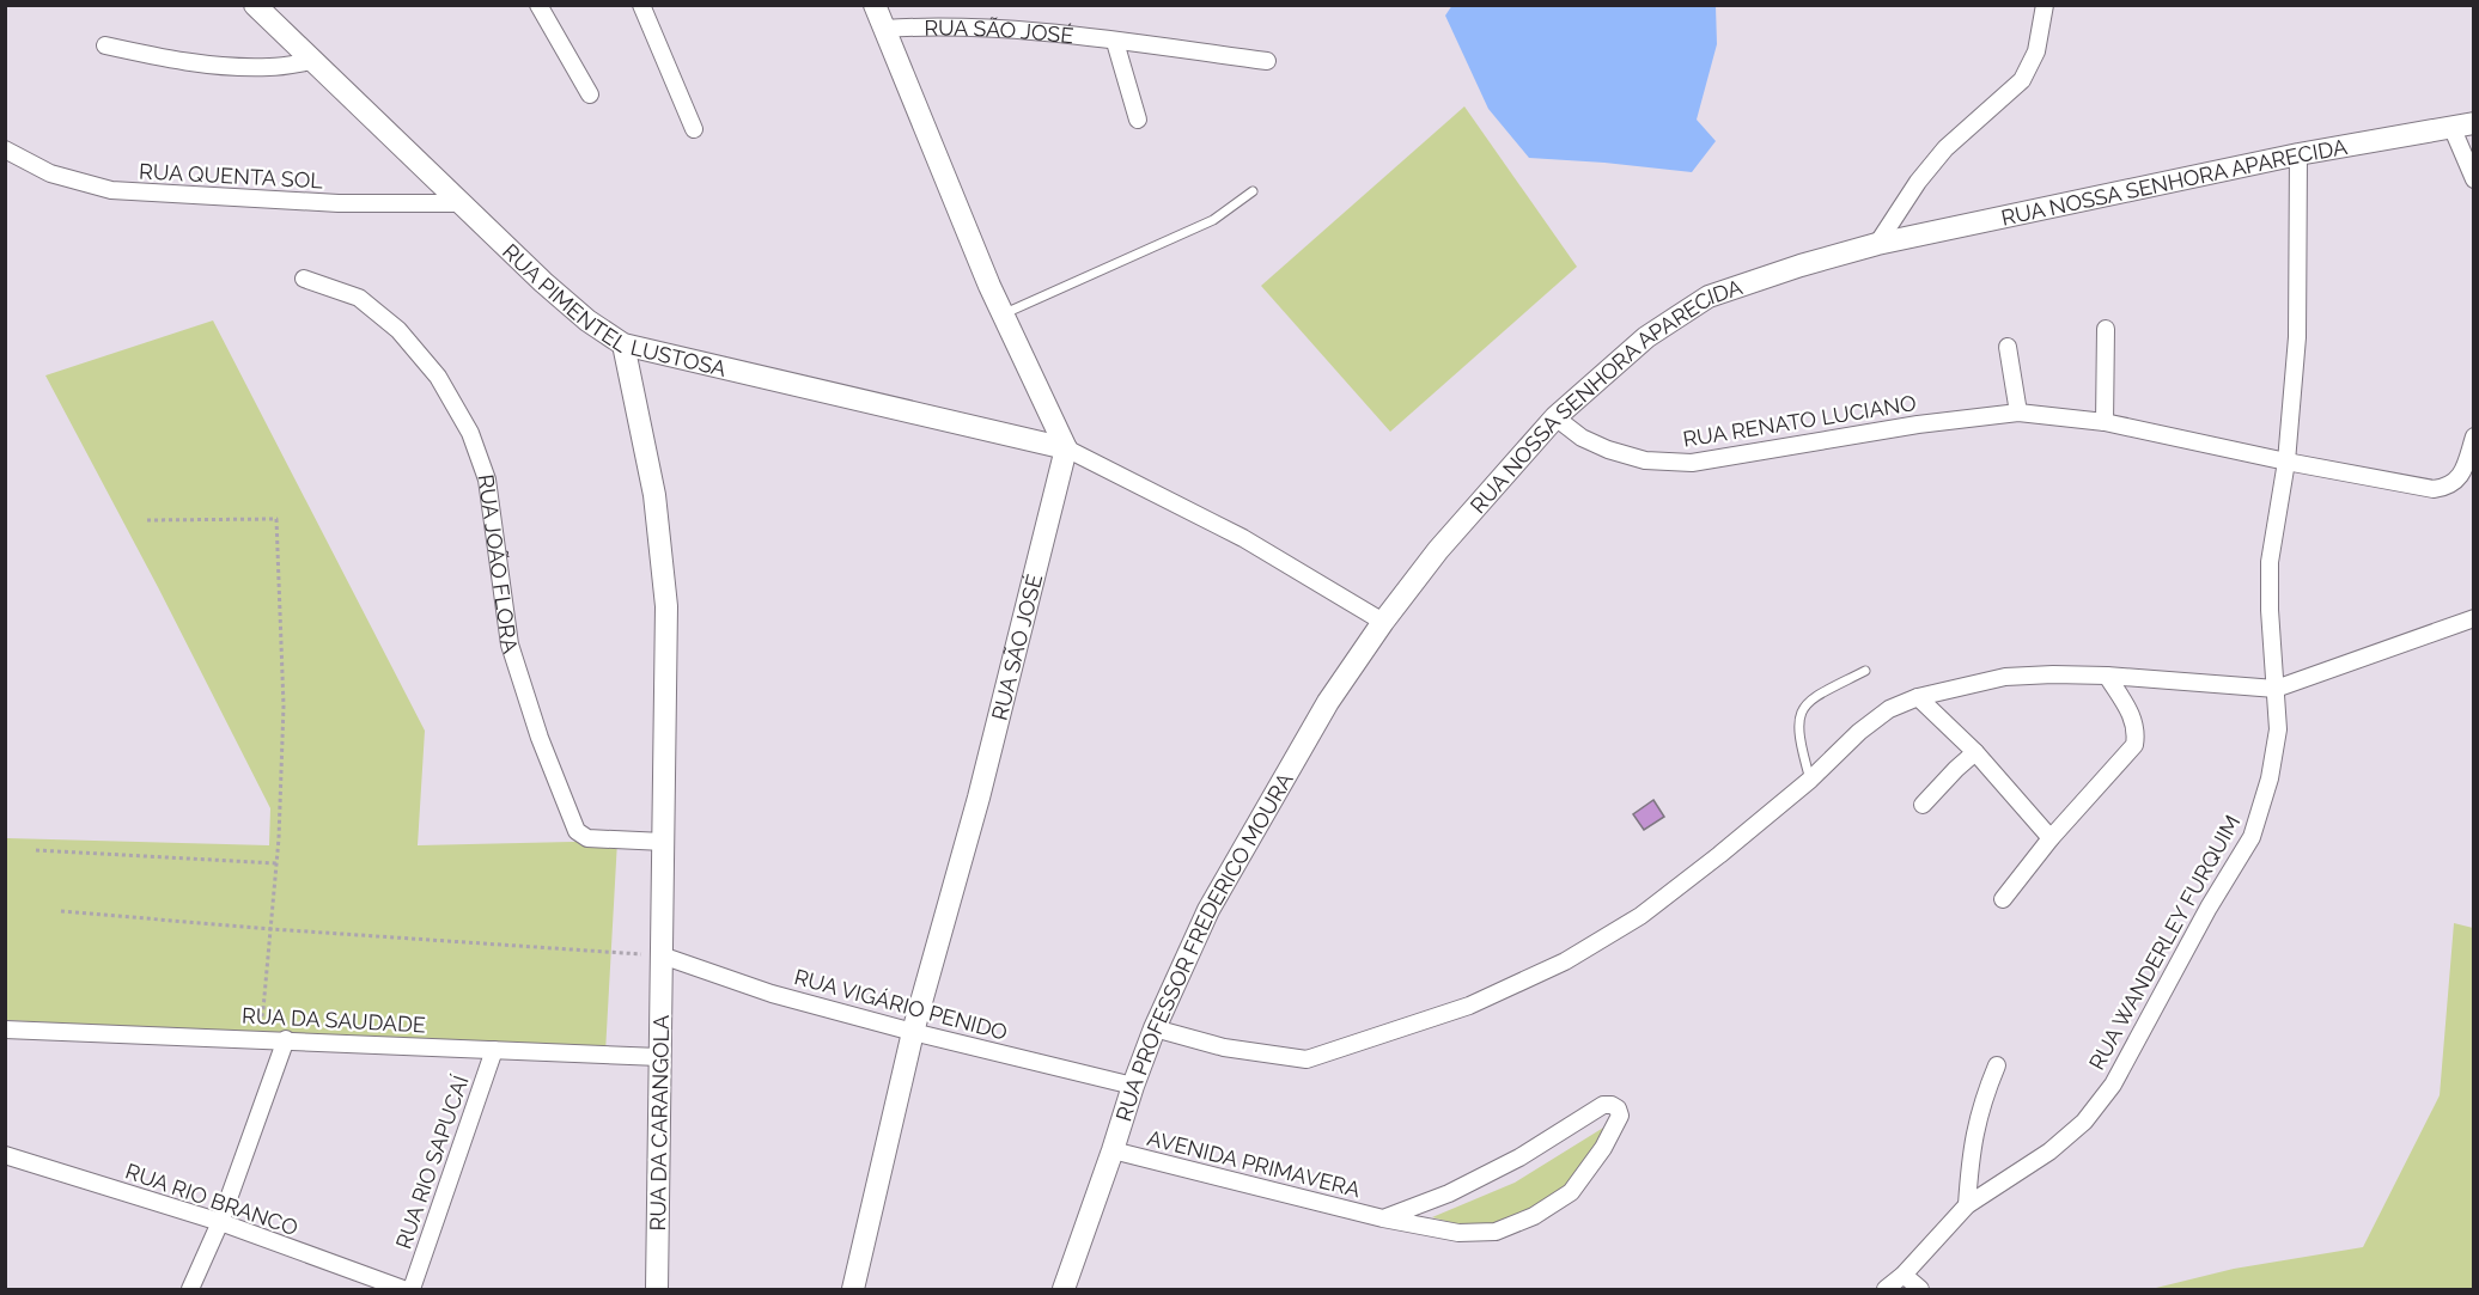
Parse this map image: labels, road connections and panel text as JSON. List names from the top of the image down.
{
  "streets": {
    "main road": [
      "RUA SÃO JOSÉ",
      "RUA NOSSA SENHORA APARECIDA",
      "RUA PIMENTEL LUSTOSA",
      "RUA PROFESSOR FREDERICO MOURA",
      "RUA DA CARANGOLA"
    ],
    "street": [
      "RUA QUENTA SOL",
      "RUA RENATO LUCIANO",
      "RUA JOÃO FLORA",
      "RUA WANDERLEY FURQUIM",
      "RUA VIGÁRIO PENIDO",
      "RUA DA SAUDADE",
      "RUA RIO SAPUCAÍ",
      "AVENIDA PRIMAVERA",
      "RUA RIO BRANCO"
    ]
  },
  "crossings": [
    ["RUA SÃO JOSÉ", "RUA PIMENTEL LUSTOSA"],
    ["RUA SÃO JOSÉ", "RUA VIGÁRIO PENIDO"],
    ["RUA QUENTA SOL", "RUA PIMENTEL LUSTOSA"],
    ["RUA NOSSA SENHORA APARECIDA", "RUA RENATO LUCIANO"],
    ["RUA NOSSA SENHORA APARECIDA", "RUA WANDERLEY FURQUIM"],
    ["RUA NOSSA SENHORA APARECIDA", "RUA PROFESSOR FREDERICO MOURA"],
    ["RUA RENATO LUCIANO", "RUA WANDERLEY FURQUIM"],
    ["RUA PROFESSOR FREDERICO MOURA", "RUA VIGÁRIO PENIDO"],
    ["RUA PROFESSOR FREDERICO MOURA", "AVENIDA PRIMAVERA"],
    ["RUA VIGÁRIO PENIDO", "RUA DA CARANGOLA"],
    ["RUA DA SAUDADE", "RUA DA CARANGOLA"],
    ["RUA DA SAUDADE", "RUA RIO SAPUCAÍ"]
  ]
}
